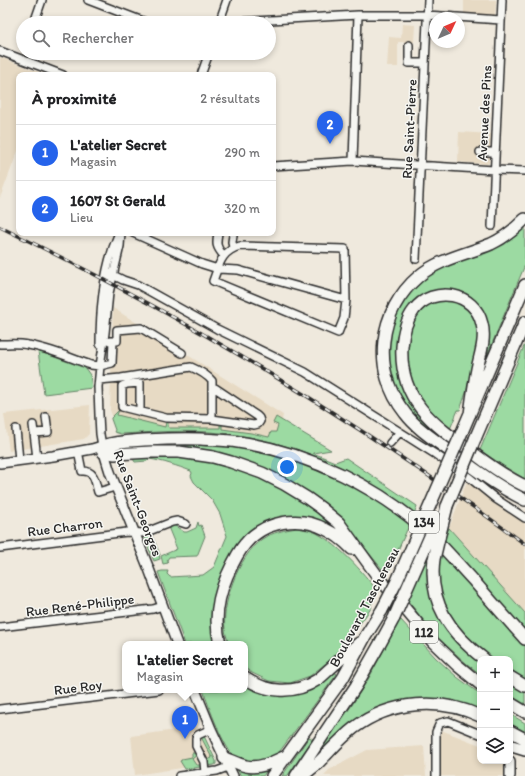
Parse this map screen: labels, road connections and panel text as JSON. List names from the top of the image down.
{
  "streets": {
    "highway": ["134", "Boulevard Taschereau", "112"],
    "main road": ["Rue Saint-Georges"],
    "street": [
      "Avenue des Pins",
      "Rue Saint-Pierre",
      "Rue Charron",
      "Rue René-Philippe",
      "Rue Roy"
    ]
  },
  "crossings": [
    ["Rue Saint-Georges", "Rue Charron"],
    ["Rue Saint-Georges", "Rue René-Philippe"]
  ],
  "north": "top right",
  "page": {
    "search": "Rechercher",
    "heading": ["À proximité", "2 résultats"],
    "pins": ["2", "1"],
    "list": [
      {
        "mark": "1",
        "name": "L'atelier Secret",
        "note": "Magasin",
        "value": "290 m"
      },
      {
        "mark": "2",
        "name": "1607 St Gerald",
        "note": "Lieu",
        "value": "320 m"
      }
    ],
    "popup": ["L'atelier Secret", "Magasin"],
    "map_buttons": ["+", "−"]
  }
}
